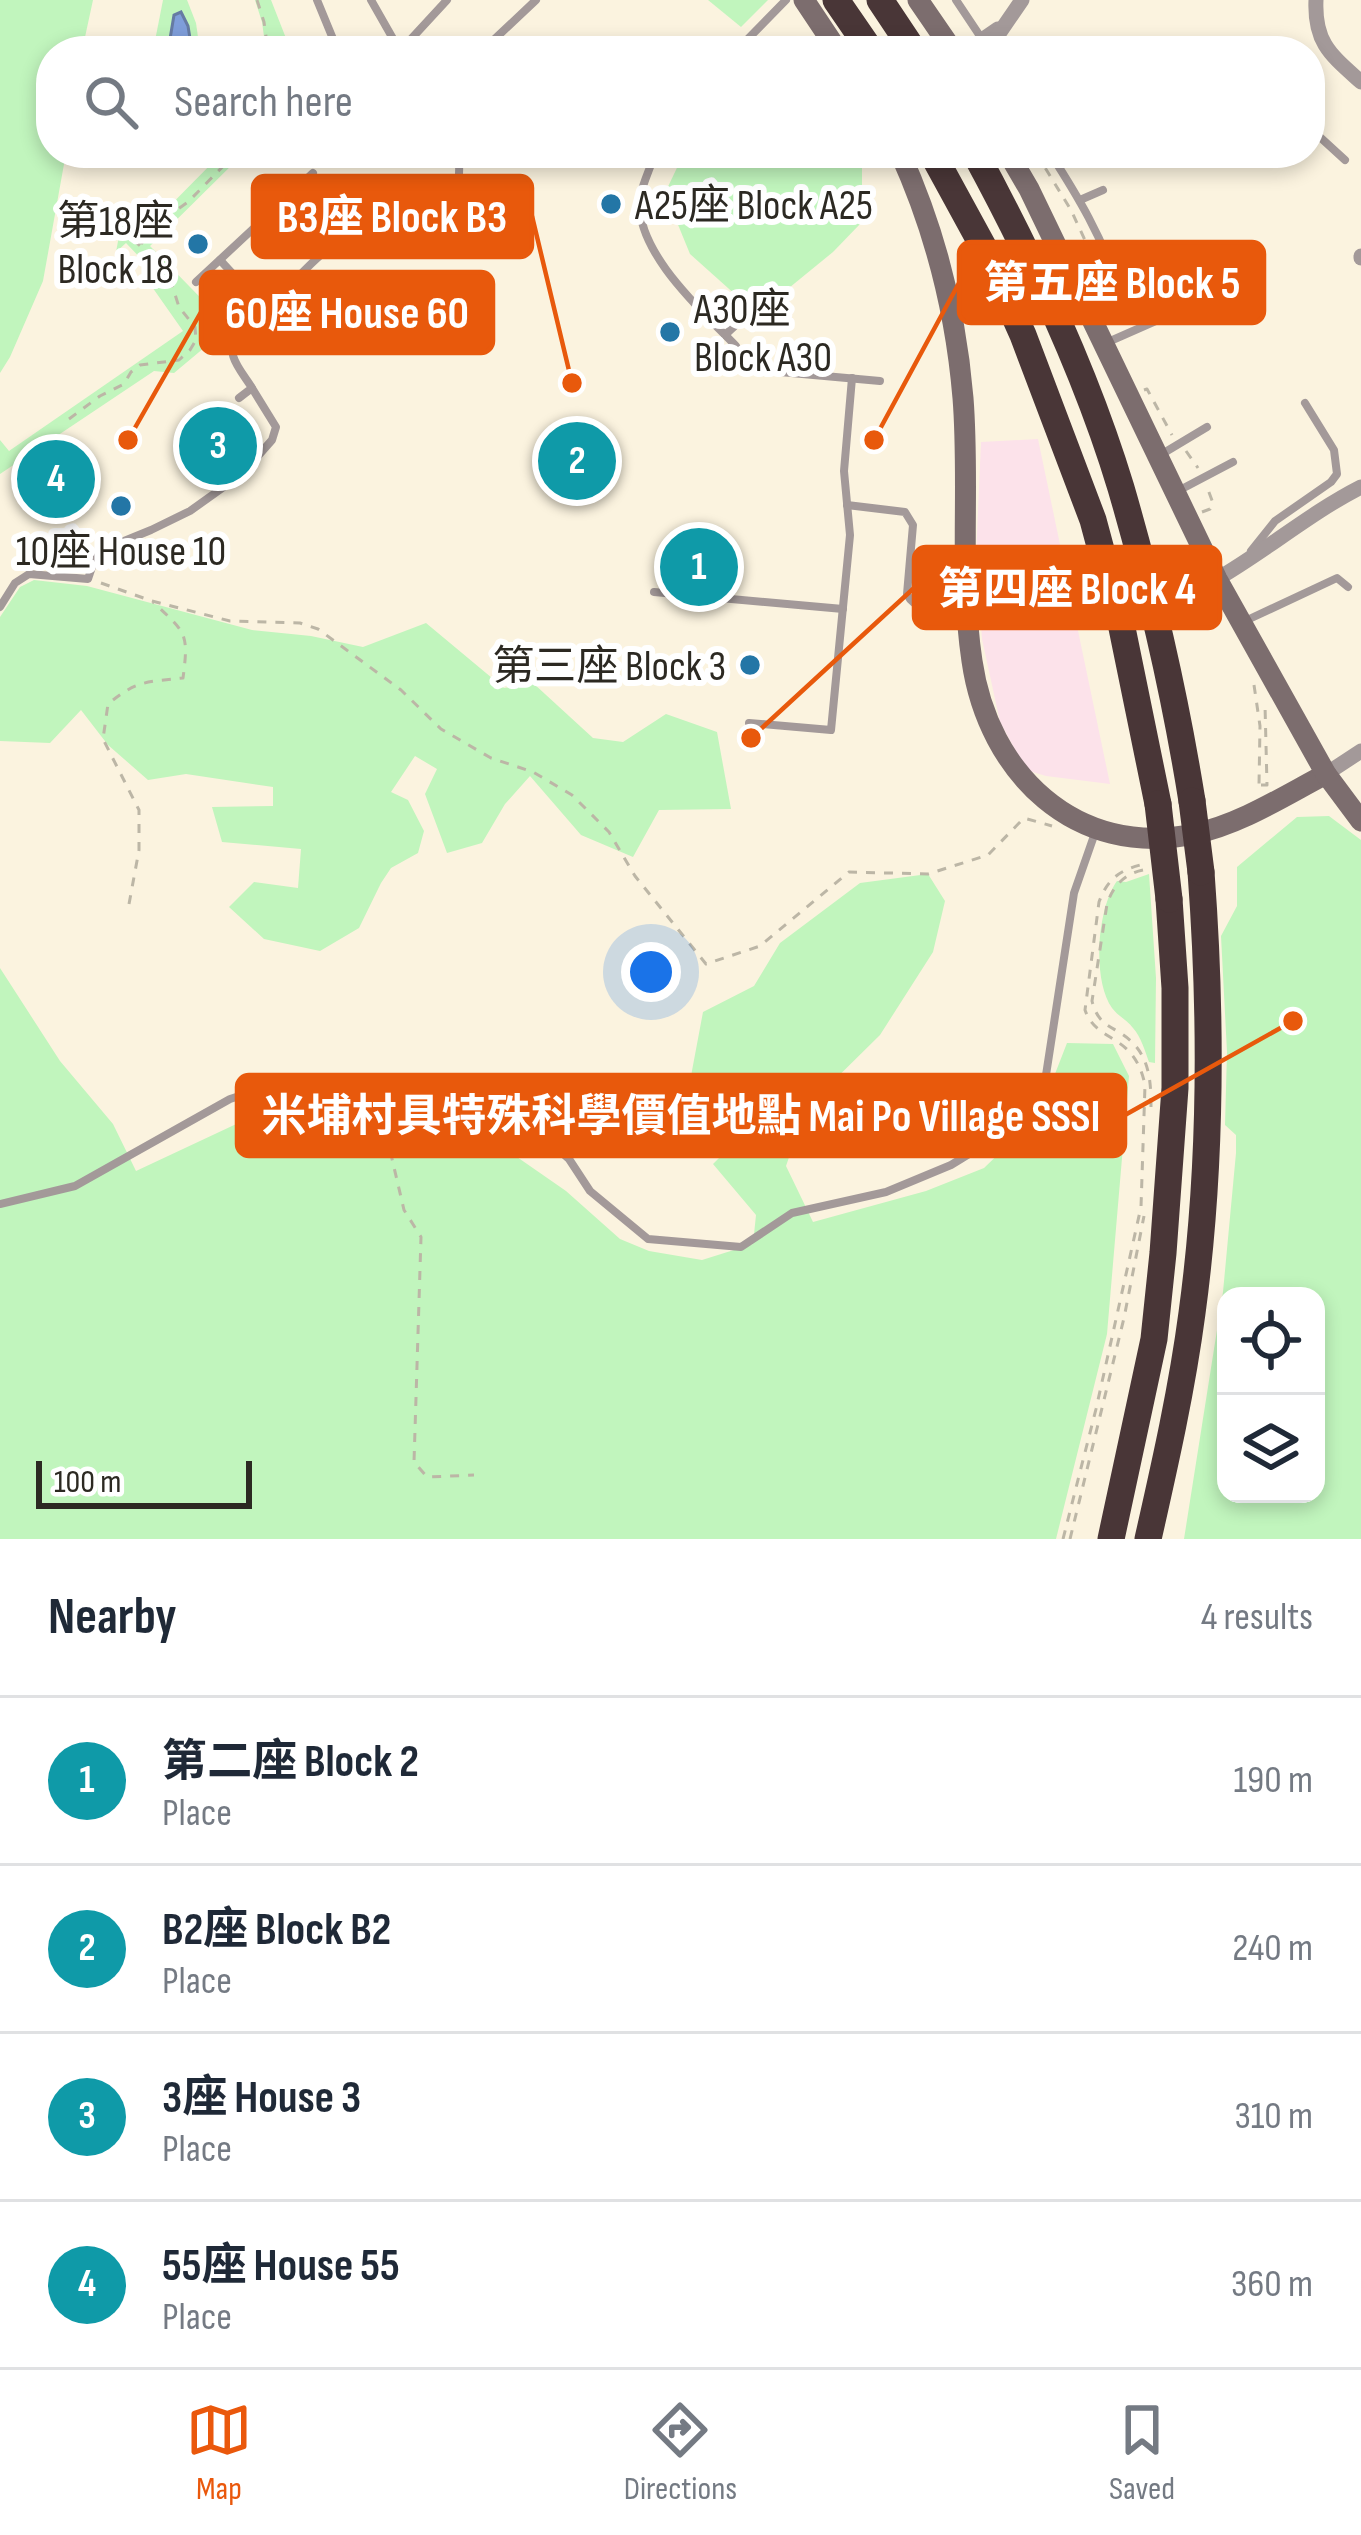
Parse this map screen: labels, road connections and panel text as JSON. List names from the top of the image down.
{
  "places": [
    "A25座 Block A25",
    "第18座 Block 18",
    "A30座 Block A30",
    "B3座 Block B3",
    "60座 House 60",
    "第五座 Block 5",
    "10座 House 10",
    "第三座 Block 3",
    "第四座 Block 4",
    "米埔村具特殊科學價值地點 Mai Po Village SSSI"
  ],
  "scale_bar": "100 m",
  "page": {
    "search": "Search here",
    "pins": [
      "3",
      "2",
      "4",
      "1"
    ],
    "scale": "100 m",
    "heading": ["Nearby", "4 results"],
    "list": [
      {
        "mark": "1",
        "name": "第二座 Block 2",
        "note": "Place",
        "value": "190 m"
      },
      {
        "mark": "2",
        "name": "B2座 Block B2",
        "note": "Place",
        "value": "240 m"
      },
      {
        "mark": "3",
        "name": "3座 House 3",
        "note": "Place",
        "value": "310 m"
      },
      {
        "mark": "4",
        "name": "55座 House 55",
        "note": "Place",
        "value": "360 m"
      }
    ],
    "nav": ["Map", "Directions", "Saved"]
  }
}
